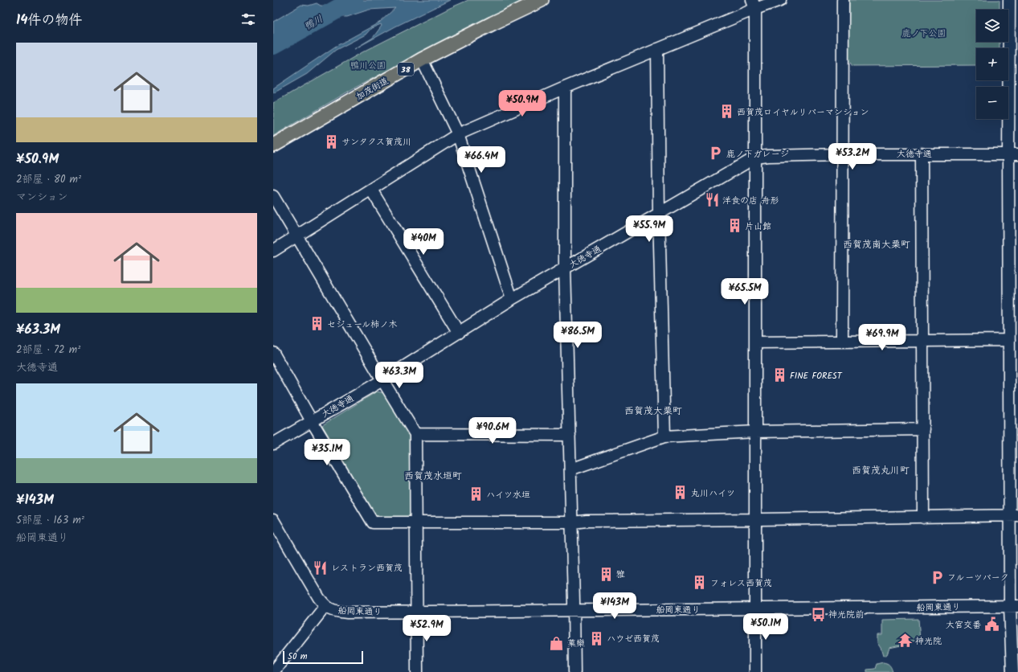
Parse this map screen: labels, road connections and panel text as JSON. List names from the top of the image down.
{
  "streets": {
    "main road": ["38", "加茂街道"],
    "street": ["大徳寺通", "船岡東通り"]
  },
  "districts": [
    "西賀茂南大栗町",
    "西賀茂大栗町",
    "西賀茂丸川町",
    "西賀茂水垣町"
  ],
  "water": ["鴨川"],
  "parks": ["鹿ノ下公園", "鴨川公園"],
  "places": {
    "building": [
      "西賀茂ロイヤルリバーマンション",
      "サンタクス賀茂川",
      "片山館",
      "セジュール柿ノ木",
      "FINE FOREST",
      "丸川ハイツ",
      "ハイツ水垣",
      "雅",
      "フォレス西賀茂",
      "ハウゼ西賀茂"
    ],
    "parking": ["鹿ノ下ガレージ", "フルーツバーク"],
    "restaurant": ["洋食の店 舟形", "レストラン西賀茂"],
    "bus stop": ["神光院前"],
    "public building": ["大宮交番"],
    "temple": ["神光院"],
    "shop": ["菓欒"]
  },
  "scale_bar": "50 m",
  "page": {
    "heading": "14件の物件",
    "map_buttons": ["+", "−"],
    "list": [
      {
        "name": "¥50.9M",
        "note": "2部屋 · 80 m² · マンション"
      },
      {
        "name": "¥63.3M",
        "note": "2部屋 · 72 m² · 大徳寺通"
      },
      {
        "name": "¥143M",
        "note": "5部屋 · 163 m² · 船岡東通り"
      }
    ],
    "price": [
      "¥50.9M",
      "¥53.2M",
      "¥66.4M",
      "¥55.9M",
      "¥40M",
      "¥65.5M",
      "¥86.5M",
      "¥69.9M",
      "¥63.3M",
      "¥90.6M",
      "¥35.1M",
      "¥143M",
      "¥50.1M",
      "¥52.9M"
    ],
    "scale": "50 m"
  }
}
